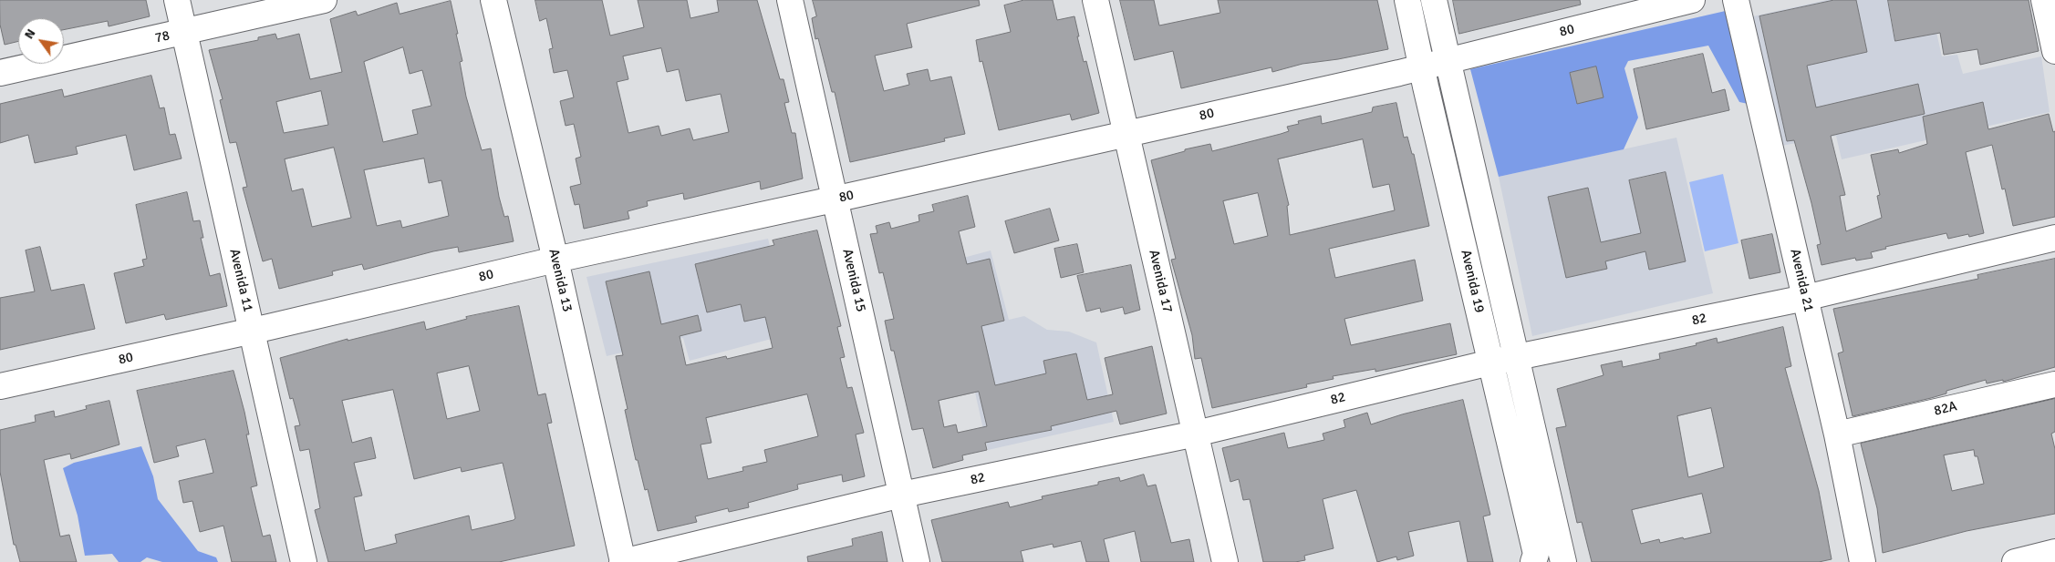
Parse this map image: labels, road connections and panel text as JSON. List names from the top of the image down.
{
  "streets": {
    "street": [
      "80",
      "78",
      "Avenida 11",
      "Avenida 13",
      "Avenida 15",
      "Avenida 21",
      "Avenida 17",
      "Avenida 19",
      "82",
      "82A"
    ]
  },
  "crossings": [
    ["80", "Avenida 11"],
    ["80", "Avenida 13"],
    ["80", "Avenida 15"],
    ["80", "Avenida 17"],
    ["80", "Avenida 19"],
    ["78", "Avenida 11"],
    ["Avenida 13", "82"],
    ["Avenida 15", "82"],
    ["Avenida 21", "82"],
    ["Avenida 21", "82A"],
    ["Avenida 17", "82"],
    ["Avenida 19", "82"]
  ],
  "north": "top left"
}
